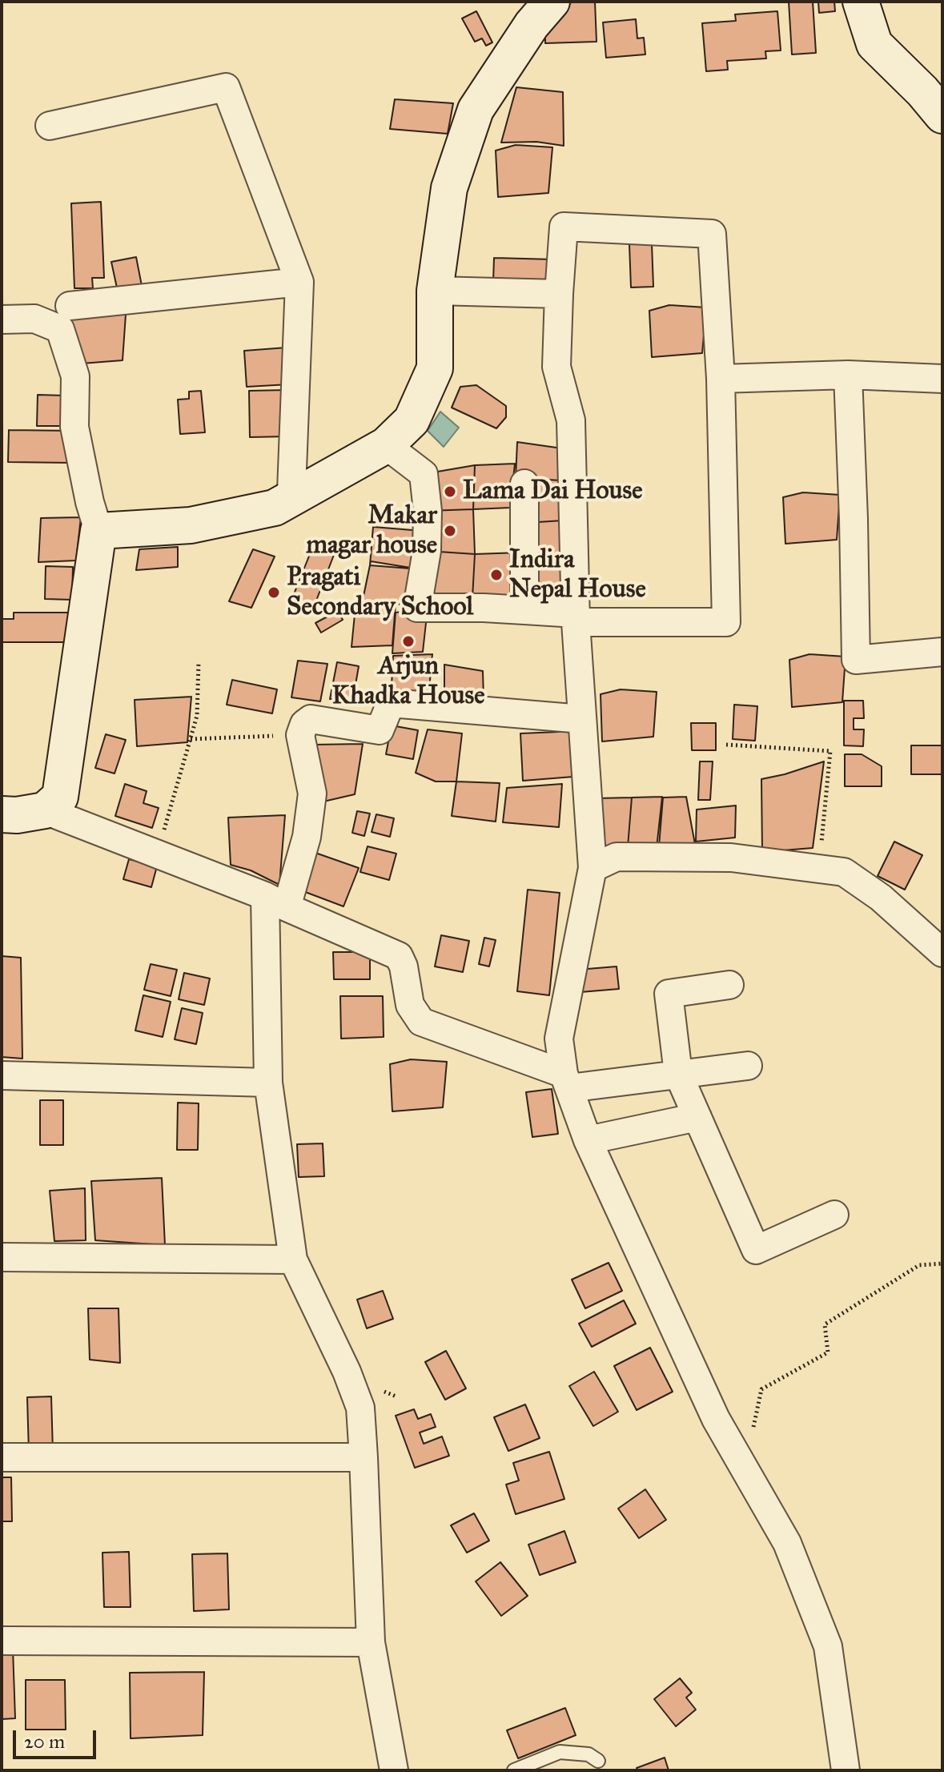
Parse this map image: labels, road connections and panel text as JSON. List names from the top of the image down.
{
  "places": [
    "Lama Dai House",
    "Makar magar house",
    "Indira Nepal House",
    "Pragati Secondary School",
    "Arjun Khadka House"
  ],
  "scale_bar": "20 m"
}
